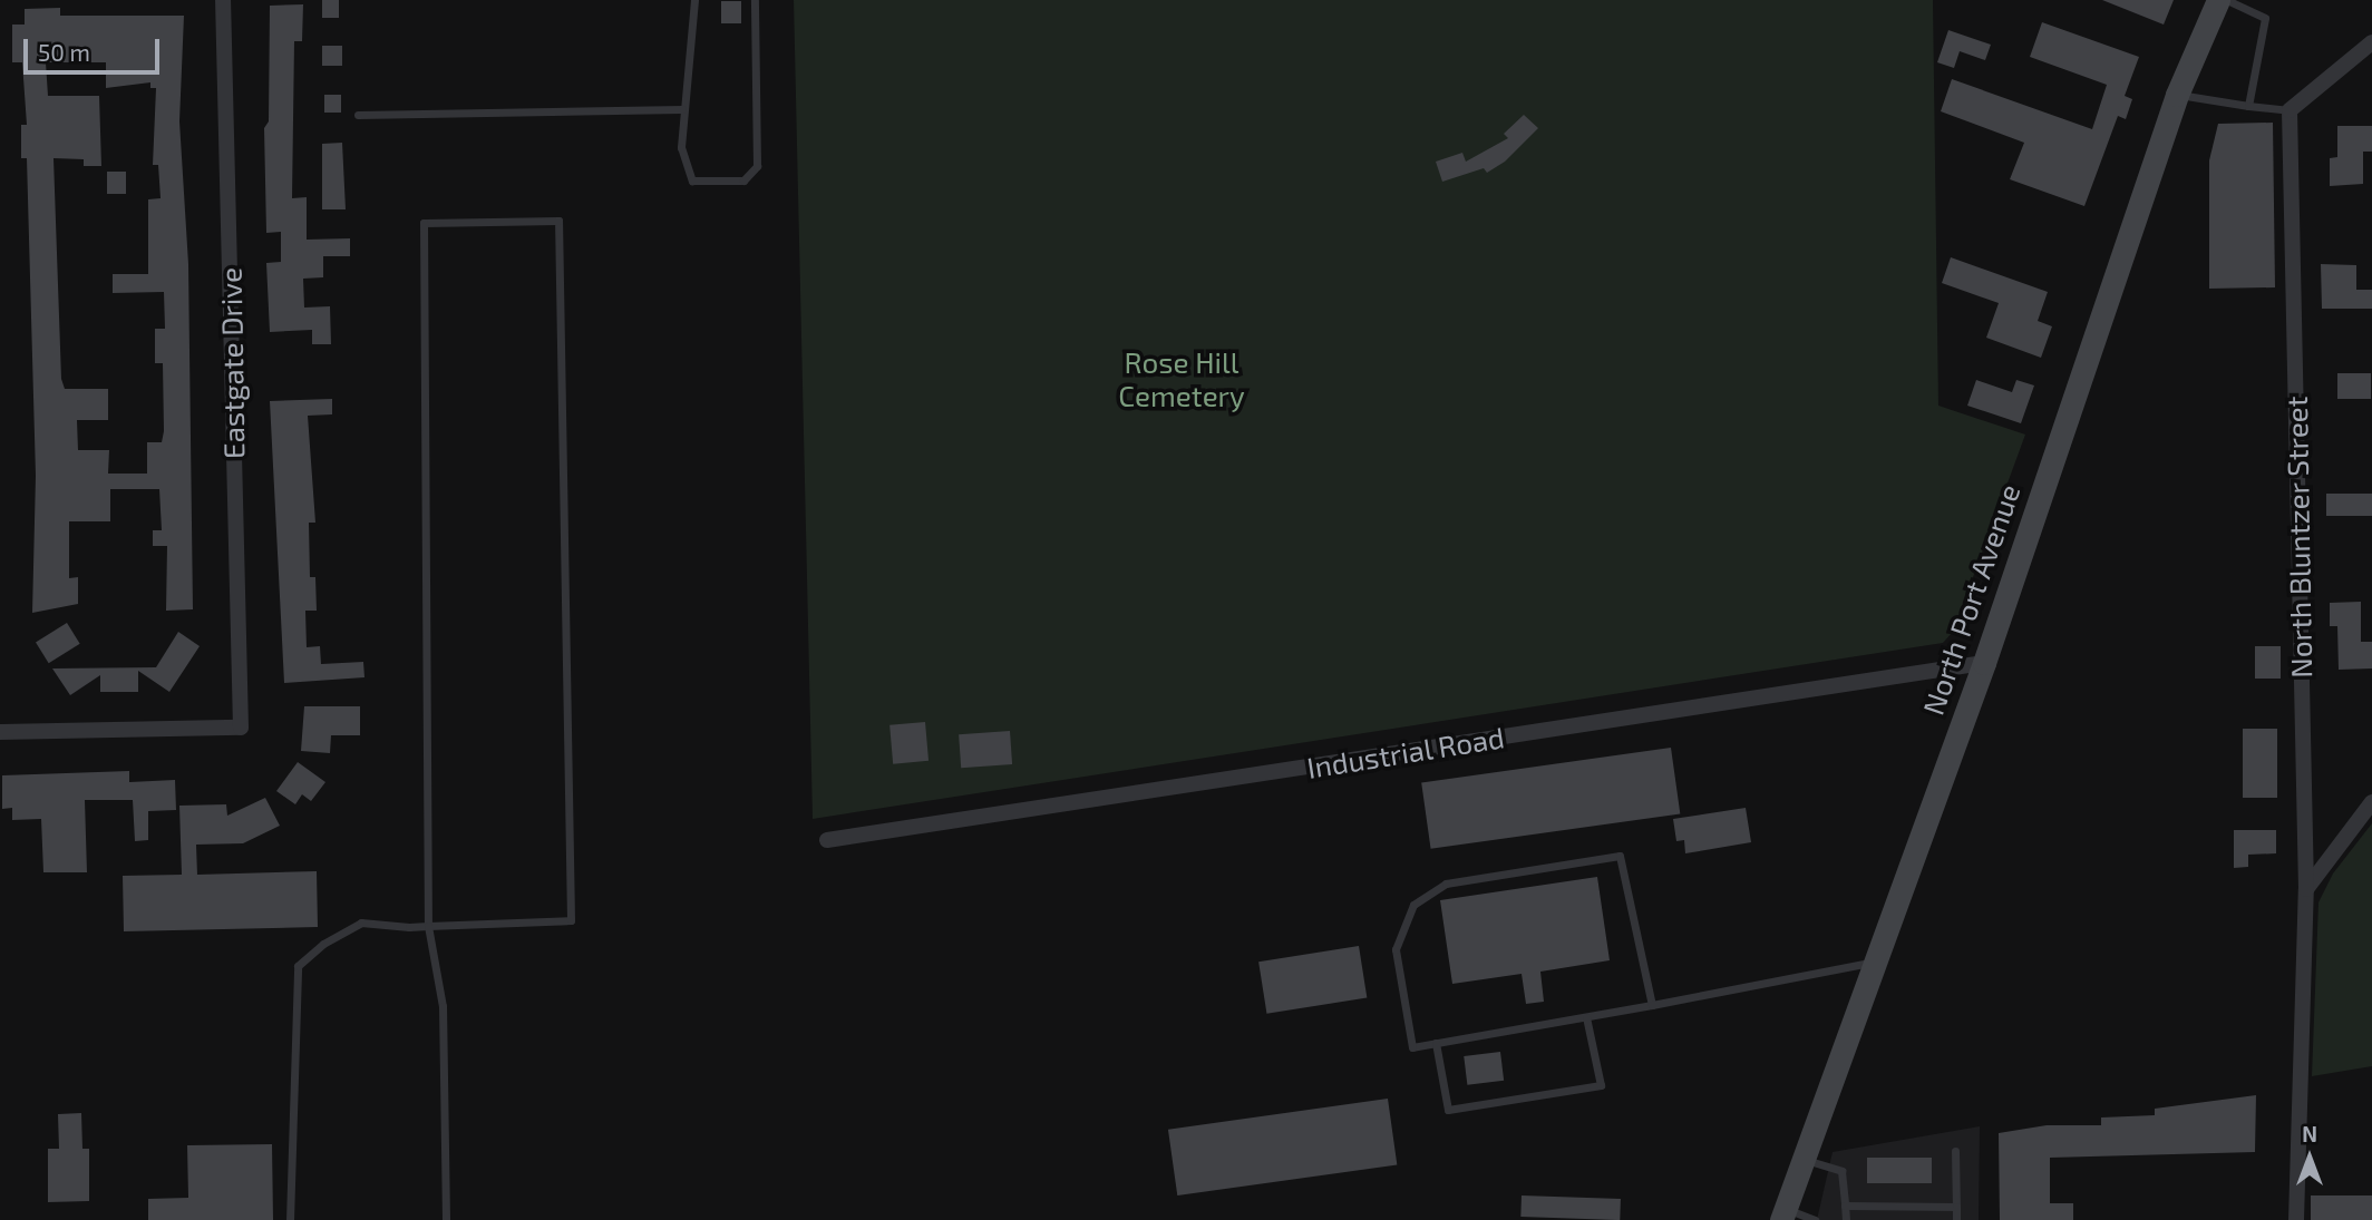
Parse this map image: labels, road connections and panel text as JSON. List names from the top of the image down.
{
  "streets": {
    "main road": ["North Port Avenue"],
    "street": ["Eastgate Drive", "North Bluntzer Street", "Industrial Road"]
  },
  "crossings": [
    ["North Port Avenue", "Industrial Road"]
  ],
  "parks": ["Rose Hill Cemetery"],
  "scale_bar": "50 m",
  "north": "top"
}
